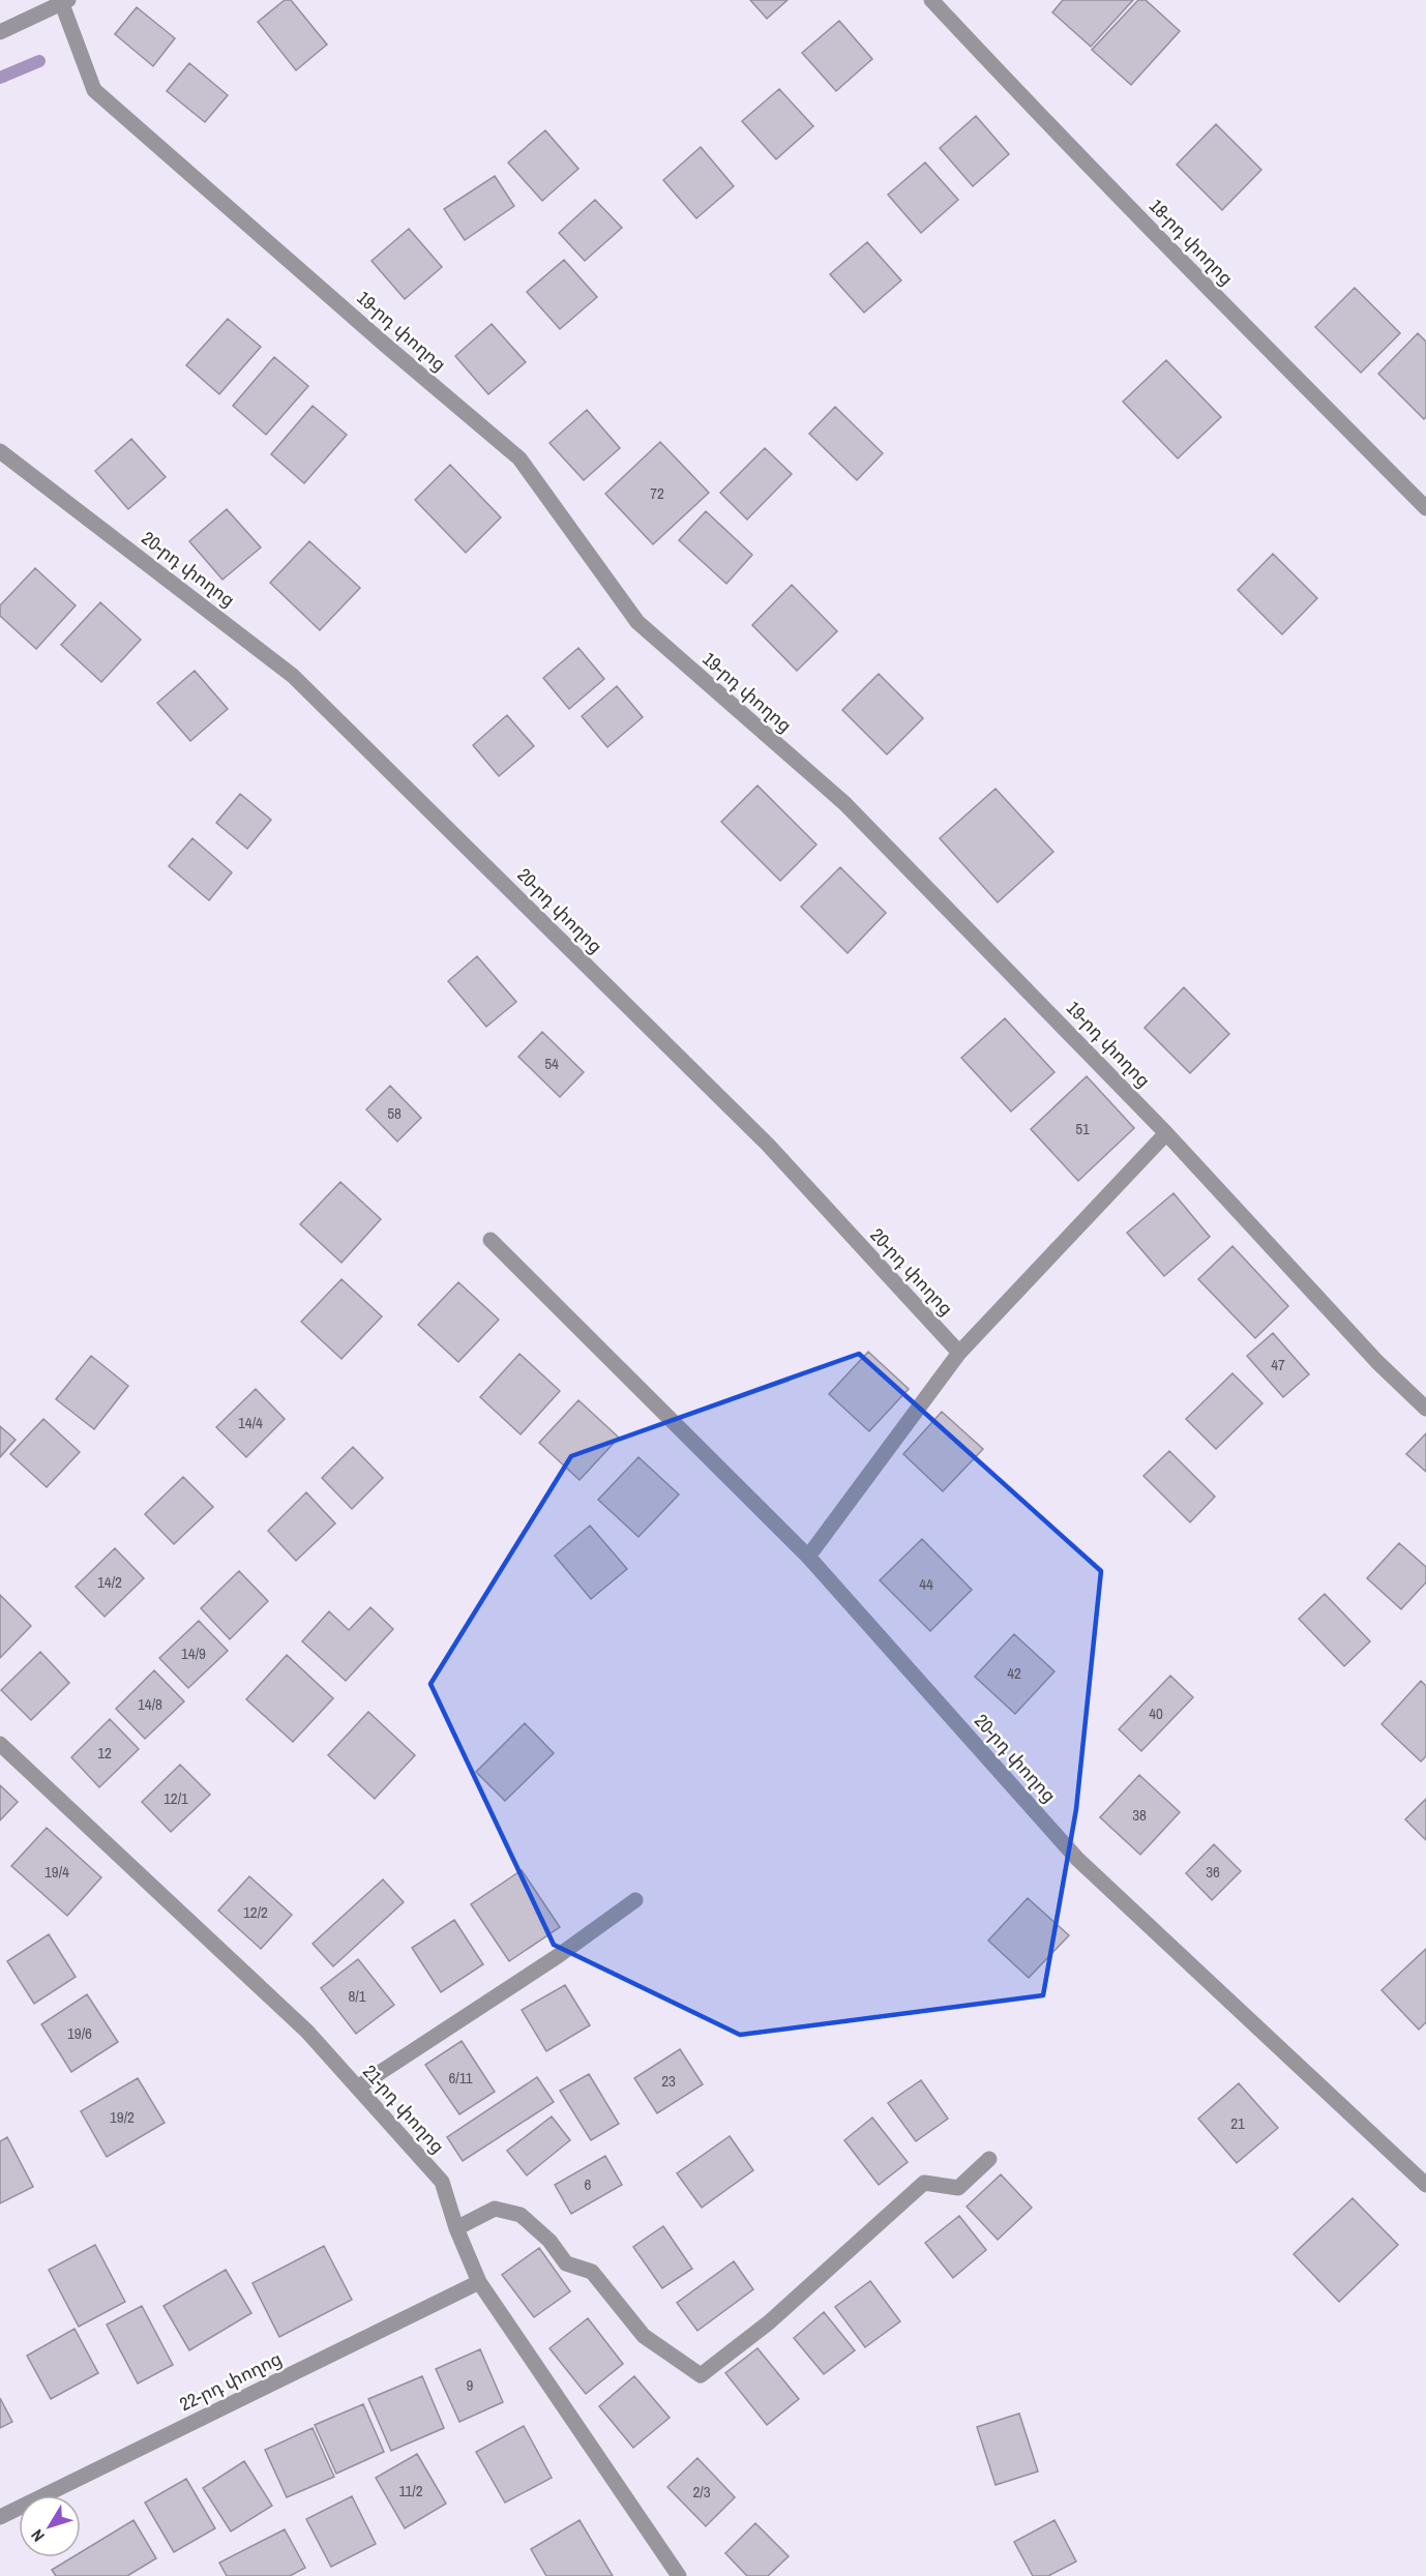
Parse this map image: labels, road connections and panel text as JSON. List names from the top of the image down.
{
  "streets": {
    "street": [
      "18-րդ փողոց",
      "19-րդ փողոց",
      "20-րդ փողոց",
      "21-րդ փողոց",
      "22-րդ փողոց"
    ]
  },
  "crossings": [
    ["21-րդ փողոց", "22-րդ փողոց"]
  ],
  "house_numbers": [
    "72",
    "54",
    "58",
    "51",
    "47",
    "14/4",
    "14/2",
    "44",
    "14/9",
    "42",
    "14/8",
    "40",
    "12",
    "12/1",
    "38",
    "19/4",
    "36",
    "12/2",
    "8/1",
    "19/6",
    "6/11",
    "23",
    "19/2",
    "21",
    "6",
    "9",
    "11/2",
    "2/3"
  ],
  "north": "bottom left"
}
